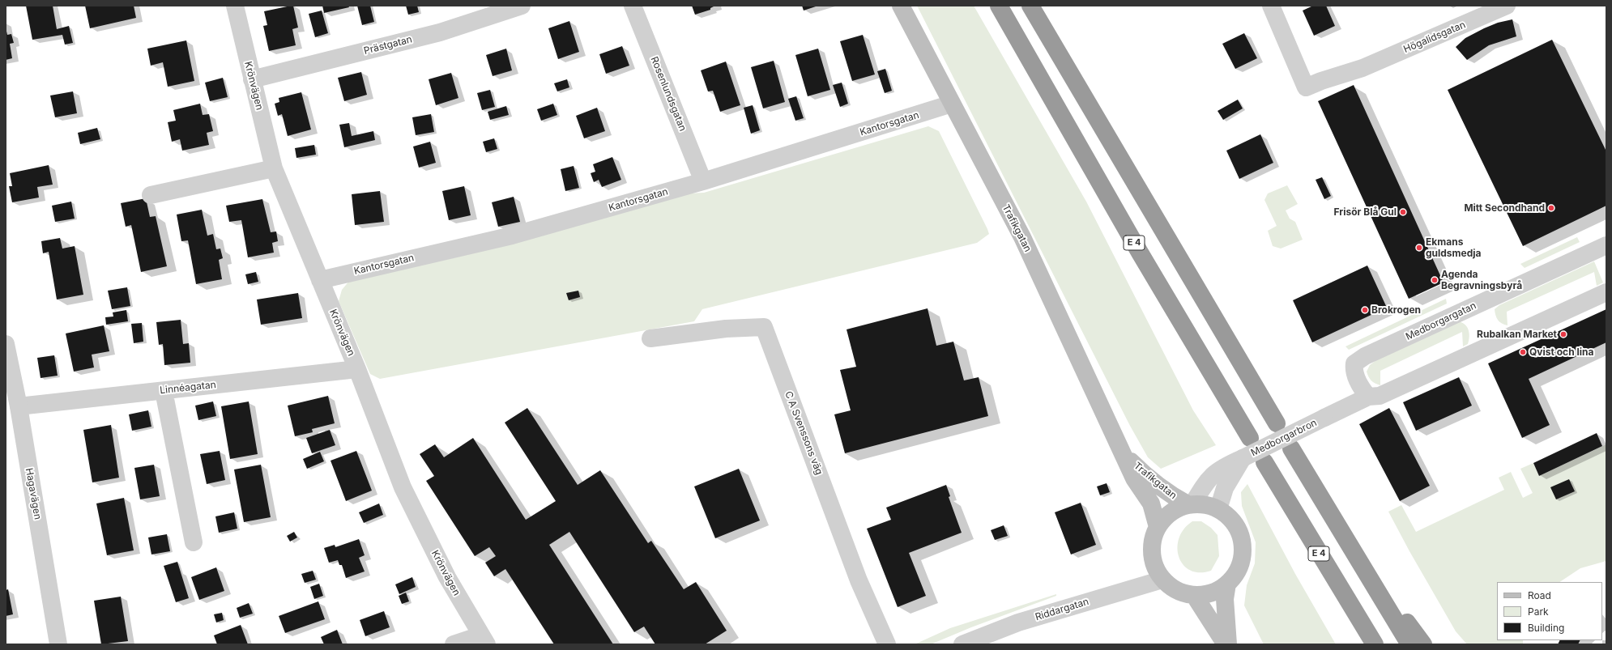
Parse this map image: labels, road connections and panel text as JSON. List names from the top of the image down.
{
  "streets": {
    "highway": ["E 4"],
    "main road": ["Trafikgatan"],
    "street": [
      "Högalidsgatan",
      "Prästgatan",
      "Krönvägen",
      "Rosenlundsgatan",
      "Kantorsgatan",
      "Medborgargatan",
      "Linnéagatan",
      "C A Svenssons väg",
      "Medborgarbron",
      "Hagavägen",
      "Riddargatan"
    ]
  },
  "crossings": [
    ["Prästgatan", "Krönvägen"],
    ["Krönvägen", "Kantorsgatan"],
    ["Krönvägen", "Linnéagatan"],
    ["Rosenlundsgatan", "Kantorsgatan"],
    ["Kantorsgatan", "Trafikgatan"],
    ["Trafikgatan", "Riddargatan"],
    ["Medborgargatan", "Medborgarbron"],
    ["Linnéagatan", "Hagavägen"]
  ],
  "places": [
    "Mitt Secondhand",
    "Frisör Blå Gul",
    "Ekmans guldsmedja",
    "Agenda Begravningsbyrå",
    "Brokrogen",
    "Rubalkan Market",
    "Qvist och lina"
  ],
  "legend": ["Road", "Park", "Building"]
}
